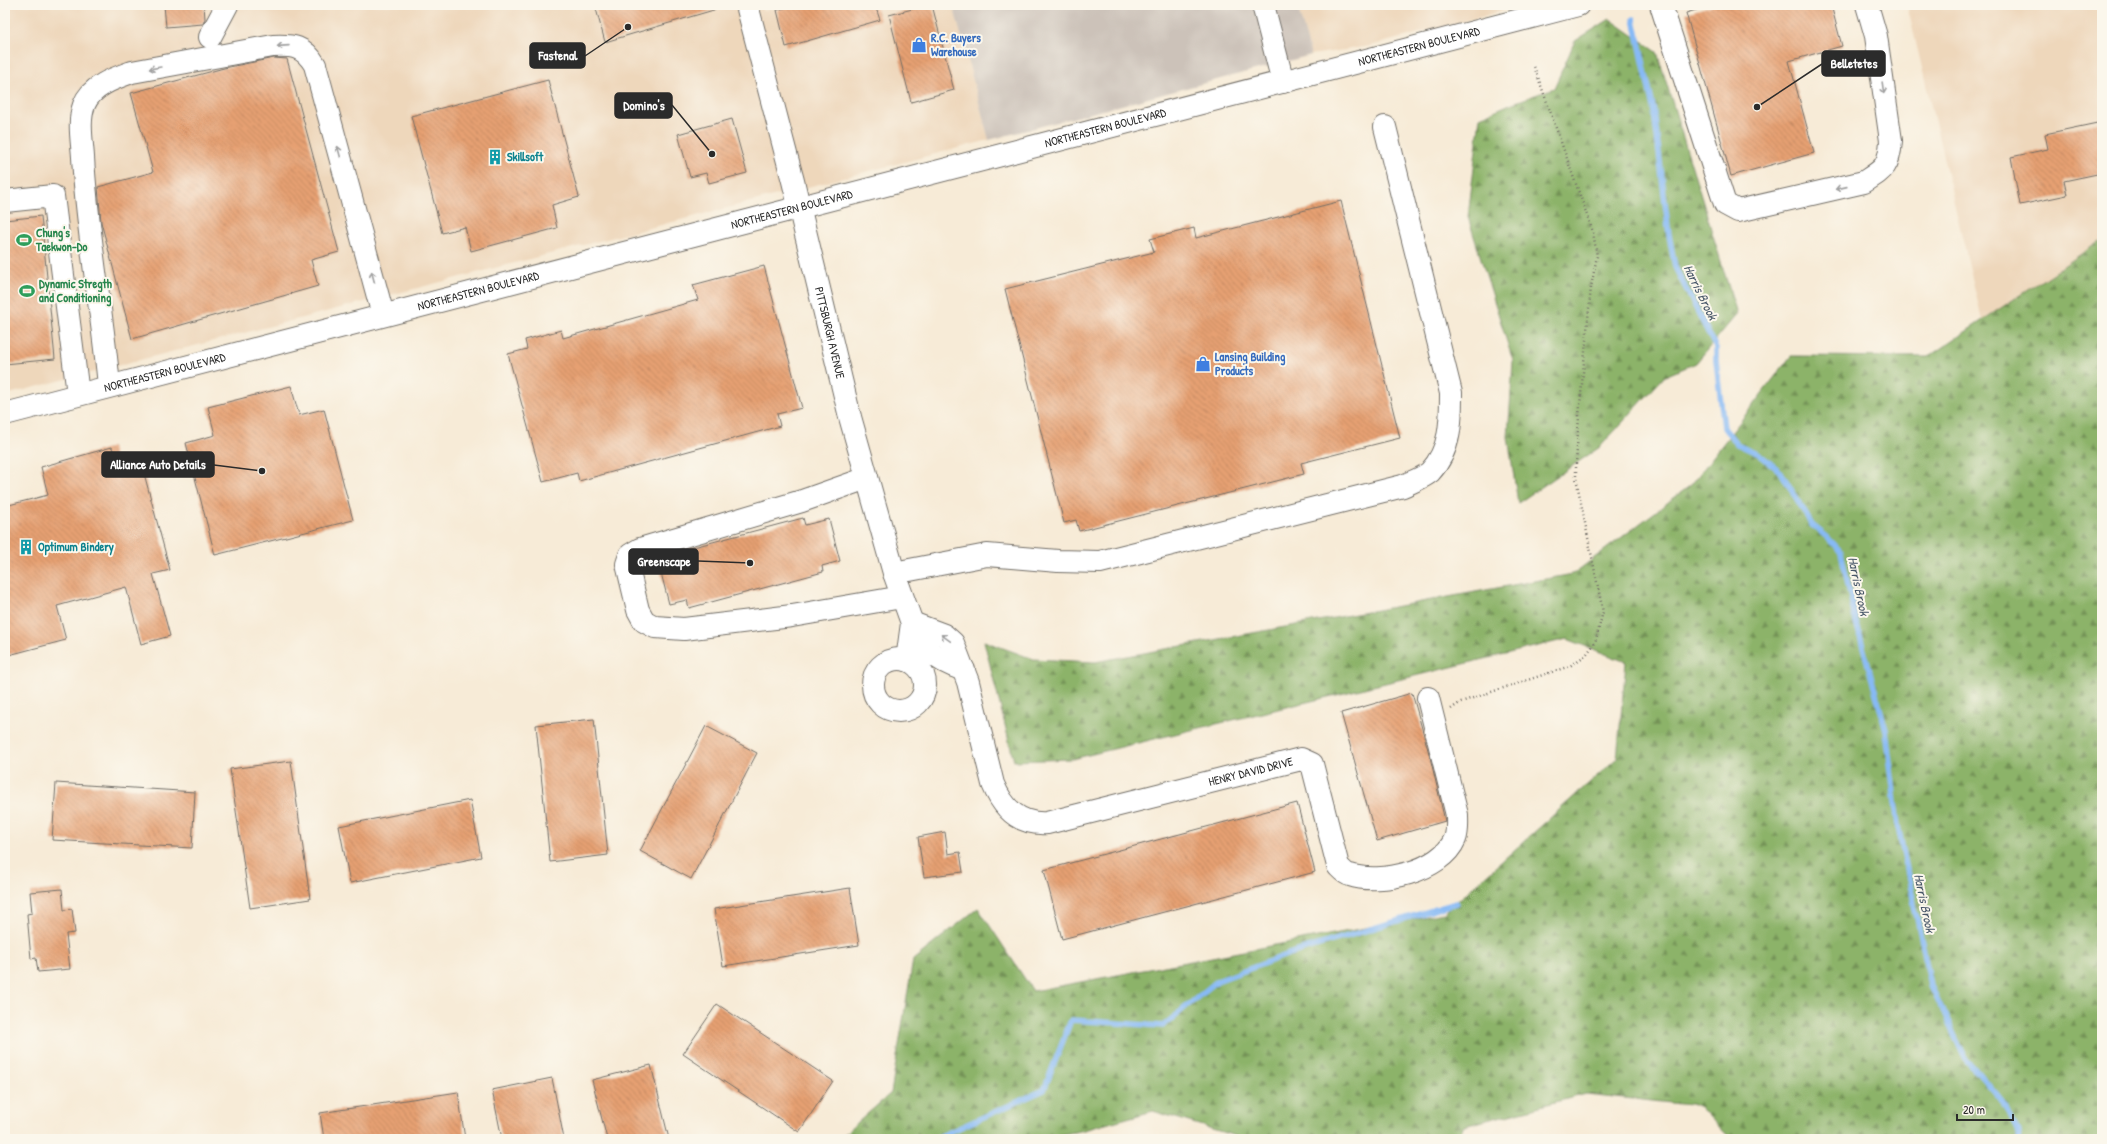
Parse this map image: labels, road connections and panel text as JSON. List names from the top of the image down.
{
  "streets": {
    "street": ["NORTHEASTERN BOULEVARD", "PITTSBURGH AVENUE", "HENRY DAVID DRIVE"]
  },
  "crossings": [
    ["NORTHEASTERN BOULEVARD", "PITTSBURGH AVENUE"],
    ["PITTSBURGH AVENUE", "HENRY DAVID DRIVE"]
  ],
  "water": ["Harris Brook"],
  "places": {
    "other": [
      "Fastenal",
      "Belletetes",
      "Domino's",
      "Alliance Auto Details",
      "Greenscape"
    ],
    "shop": ["R.C. Buyers Warehouse", "Lansing Building Products"],
    "building": ["Skillsoft", "Optimum Bindery"],
    "sports": ["Chung's Taekwon-Do", "Dynamic Stregth and Conditioning"]
  },
  "scale_bar": "20 m"
}
